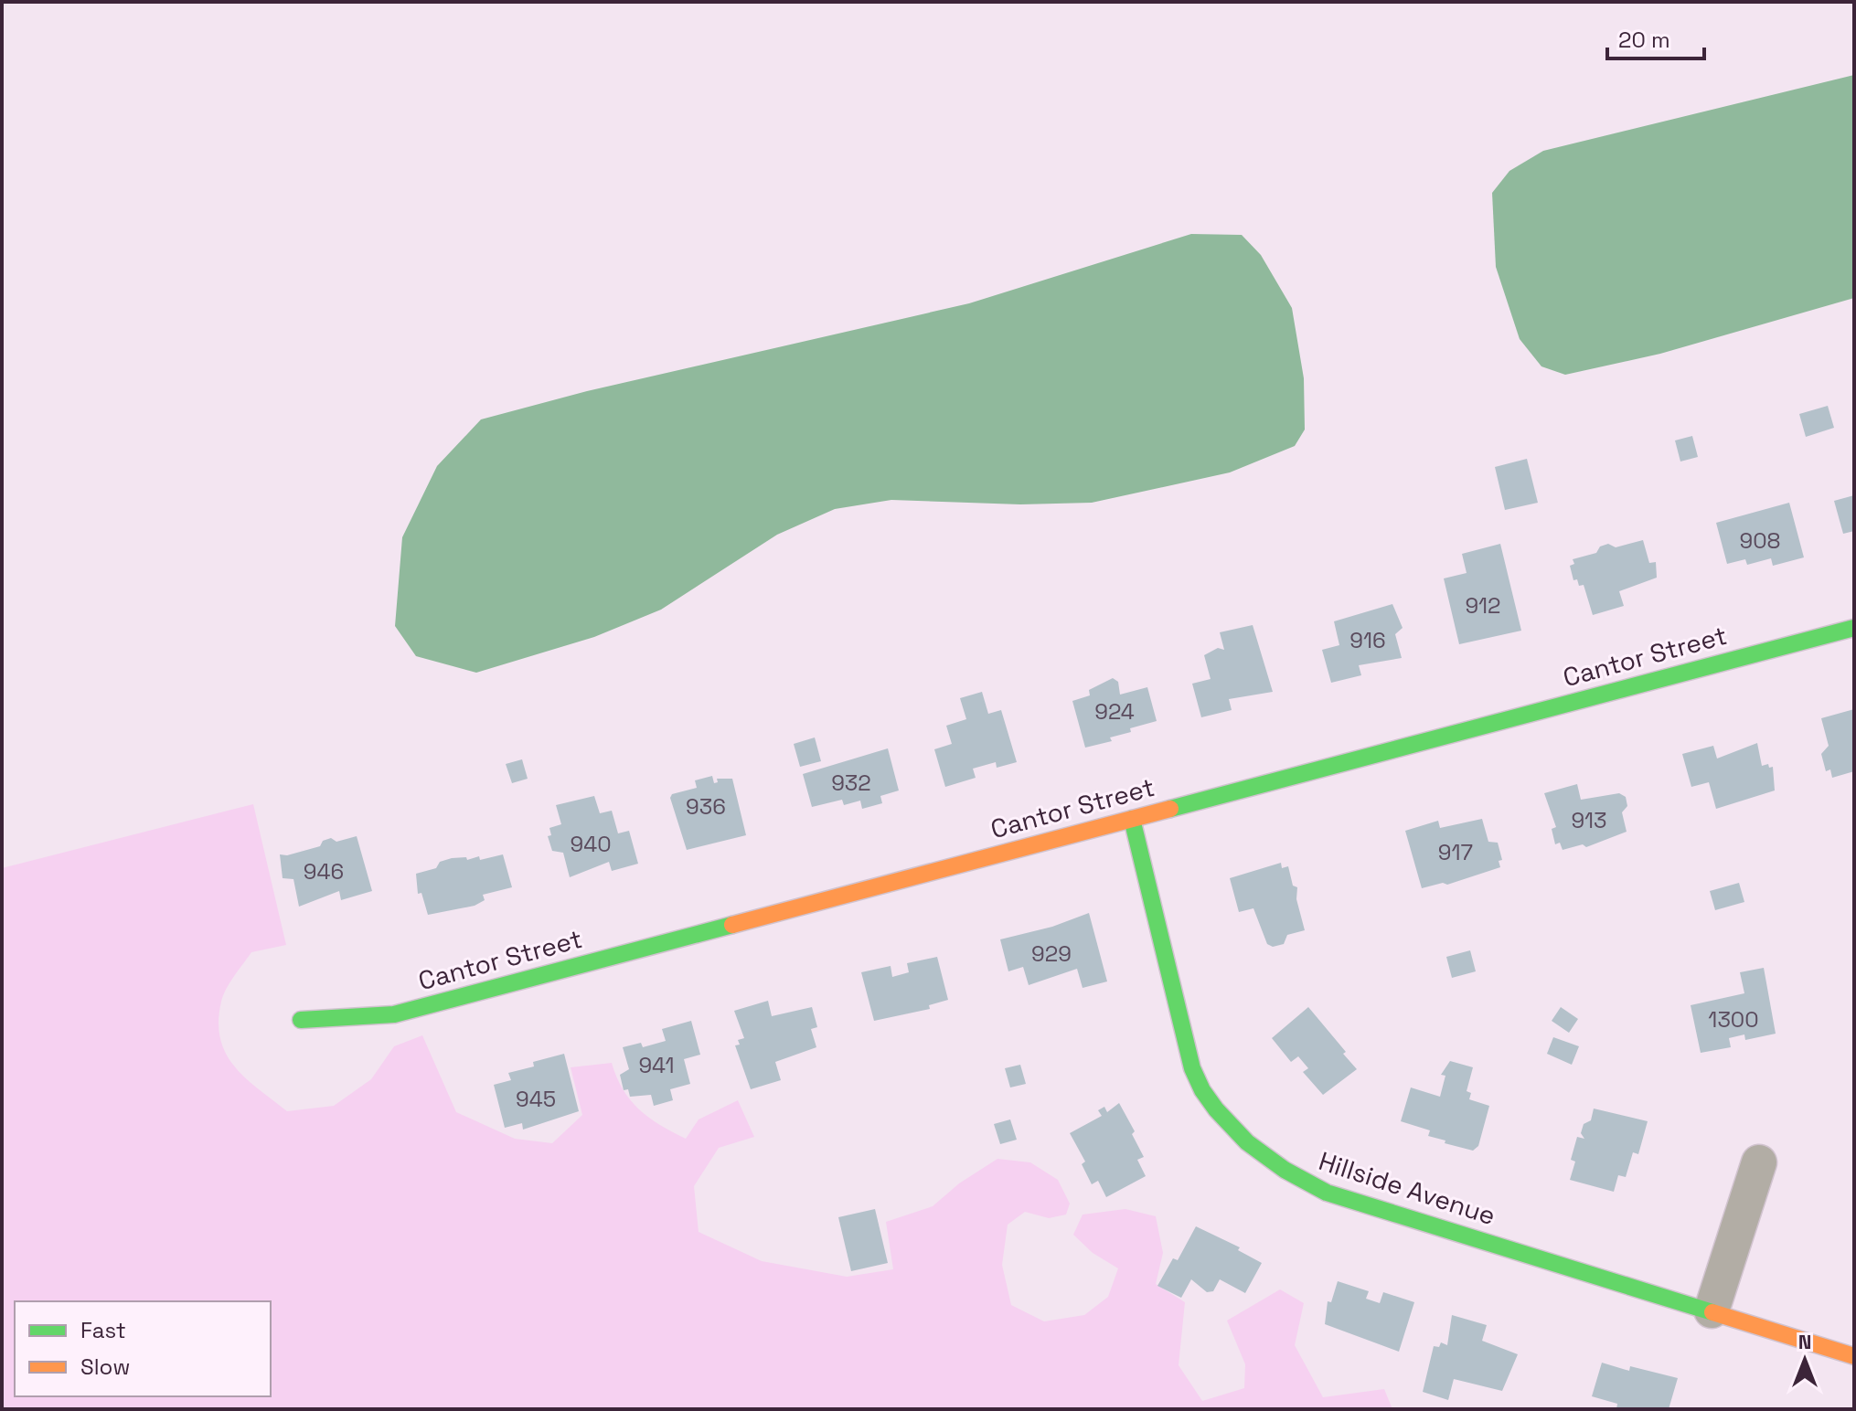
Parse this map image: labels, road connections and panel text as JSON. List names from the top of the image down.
{
  "streets": {
    "street": ["Cantor Street", "Hillside Avenue"]
  },
  "crossings": [
    ["Cantor Street", "Hillside Avenue"]
  ],
  "house_numbers": [
    "908",
    "912",
    "916",
    "924",
    "932",
    "936",
    "913",
    "940",
    "917",
    "946",
    "929",
    "1300",
    "941",
    "945"
  ],
  "legend": ["Fast", "Slow"],
  "scale_bar": "20 m",
  "north": "top"
}
